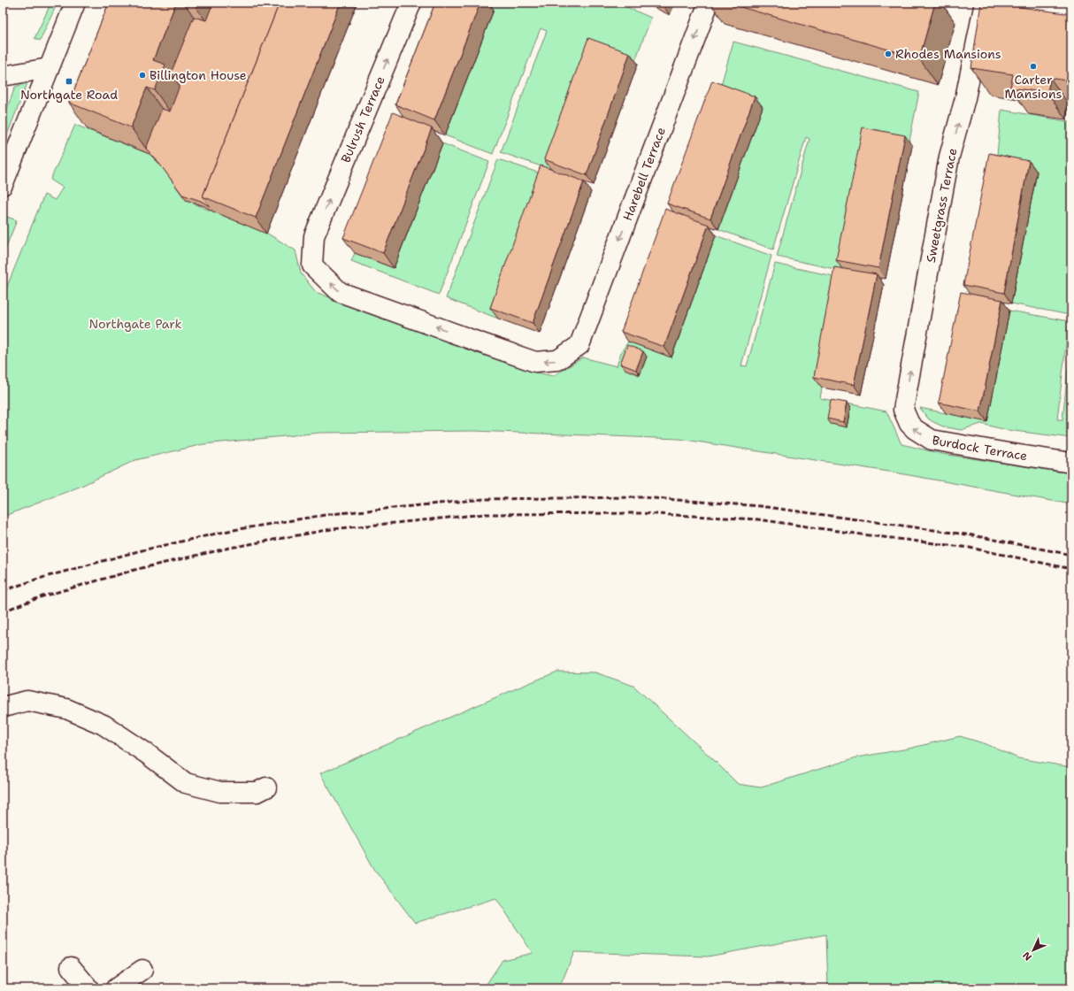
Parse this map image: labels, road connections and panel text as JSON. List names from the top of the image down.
{
  "streets": {
    "street": [
      "Bulrush Terrace",
      "Harebell Terrace",
      "Sweetgrass Terrace",
      "Burdock Terrace"
    ]
  },
  "crossings": [
    ["Bulrush Terrace", "Harebell Terrace"],
    ["Sweetgrass Terrace", "Burdock Terrace"]
  ],
  "one_way": ["Harebell Terrace", "Sweetgrass Terrace", "Burdock Terrace"],
  "parks": ["Northgate Park"],
  "places": {
    "other": ["Rhodes Mansions", "Carter Mansions", "Billington House"],
    "transit": ["Northgate Road"]
  },
  "north": "bottom left"
}
